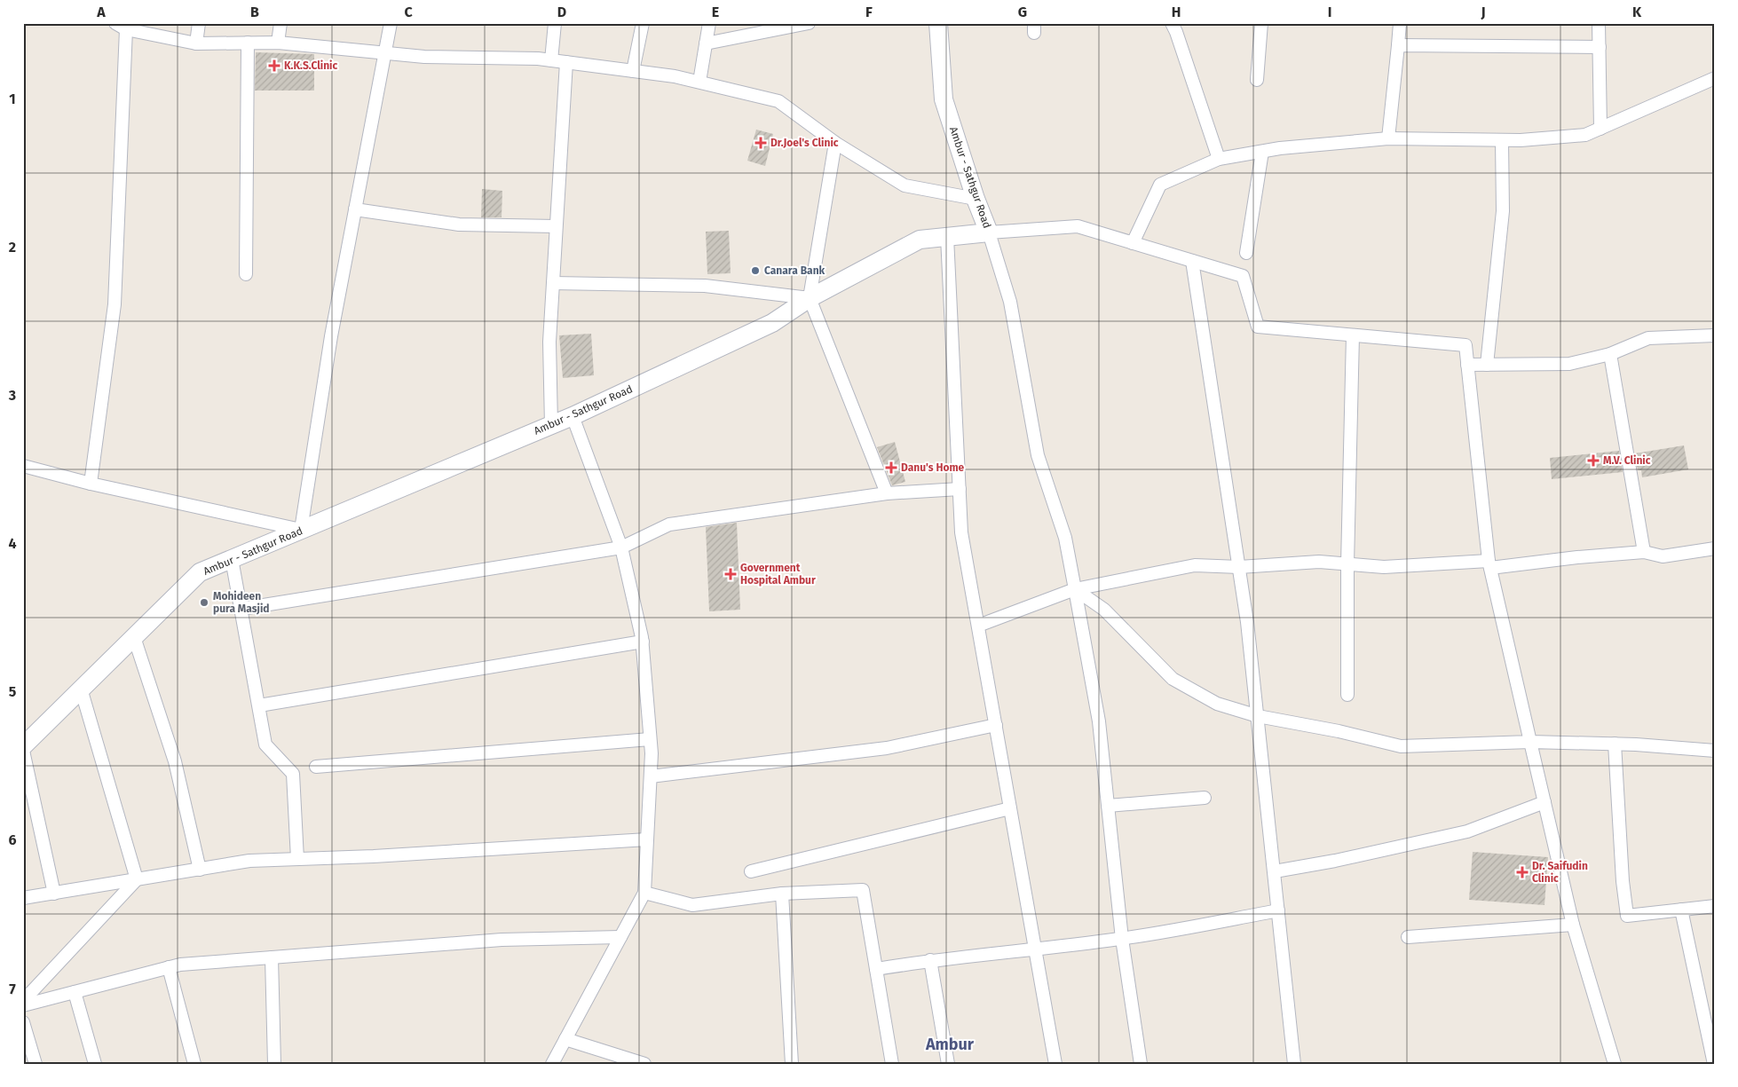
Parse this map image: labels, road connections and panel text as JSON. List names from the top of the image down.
{
  "streets": {
    "main road": ["Ambur - Sathgur Road"]
  },
  "districts": ["Ambur"],
  "places": {
    "health": [
      "K.K.S.Clinic",
      "Dr.Joel's Clinic",
      "M.V. Clinic",
      "Danu's Home",
      "Government Hospital Ambur",
      "Dr. Saifudin Clinic"
    ],
    "other": ["Canara Bank", "Mohideen pura Masjid"]
  },
  "grid": {
    "columns": [
      "A",
      "B",
      "C",
      "D",
      "E",
      "F",
      "G",
      "H",
      "I",
      "J",
      "K"
    ],
    "rows": [
      "1",
      "2",
      "3",
      "4",
      "5",
      "6",
      "7"
    ]
  }
}
